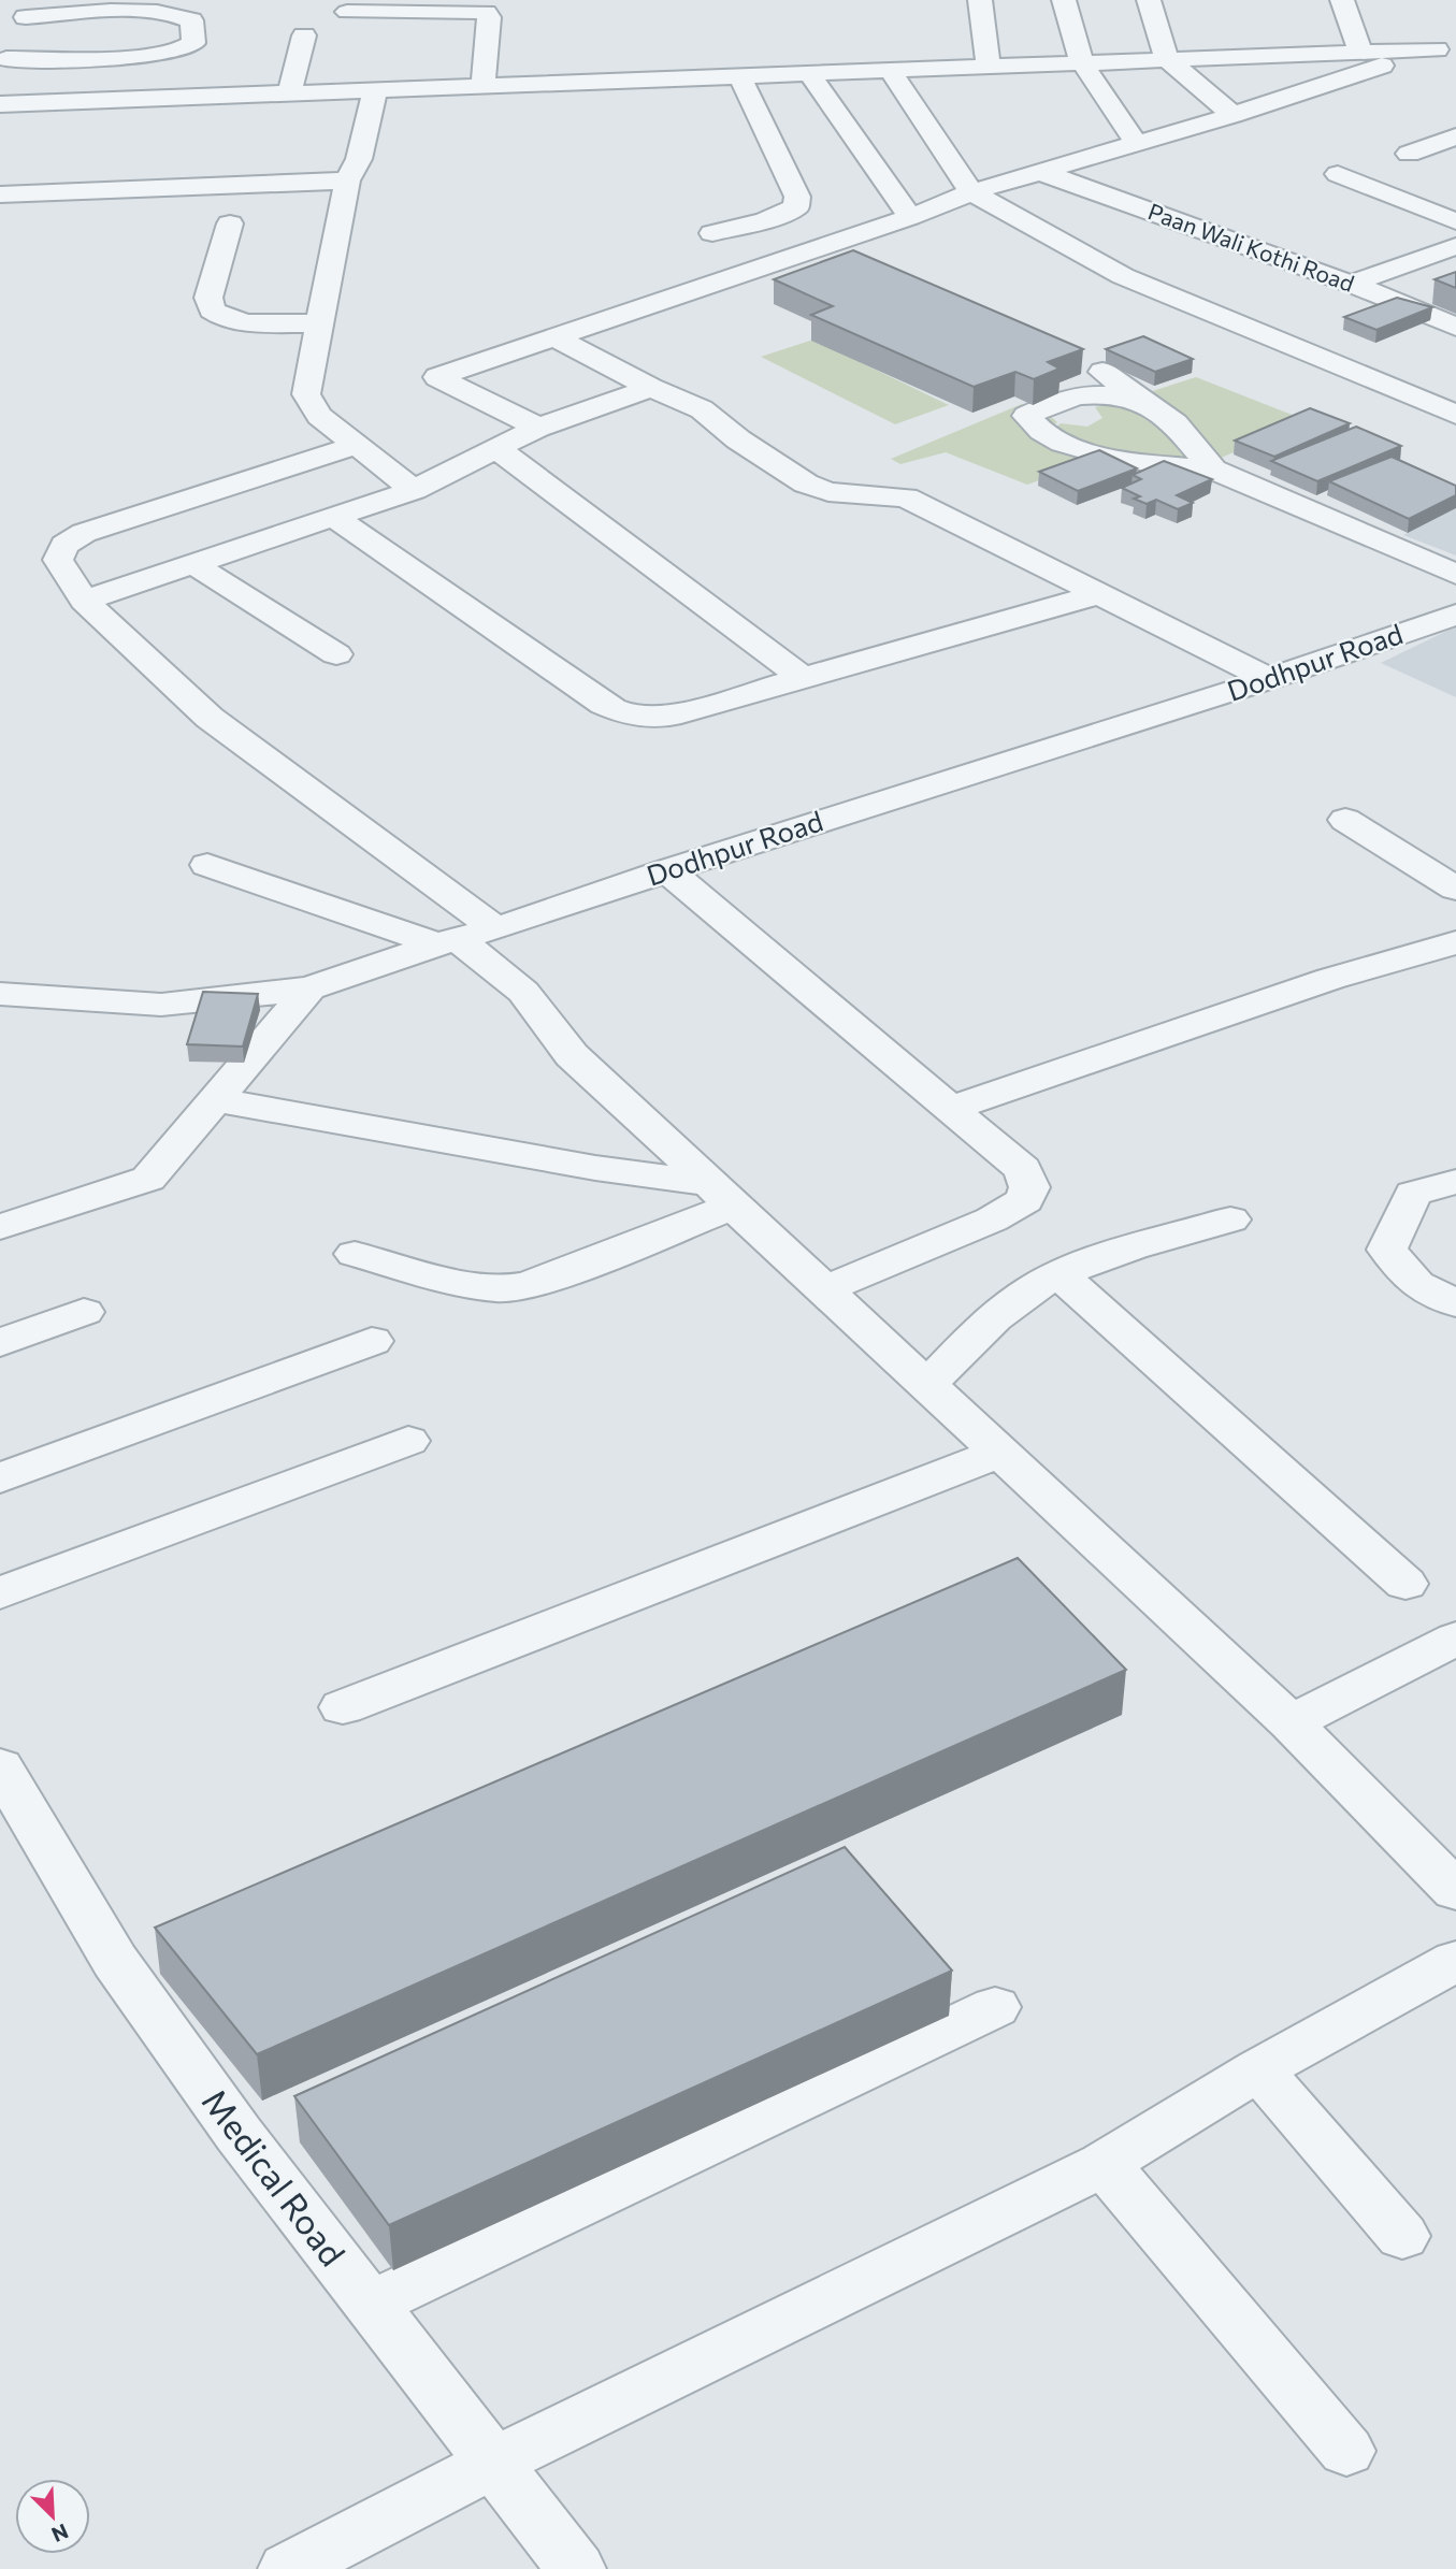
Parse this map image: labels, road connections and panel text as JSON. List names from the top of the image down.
{
  "streets": {
    "street": ["Paan Wali Kothi Road", "Dodhpur Road", "Medical Road"]
  },
  "north": "bottom right"
}
